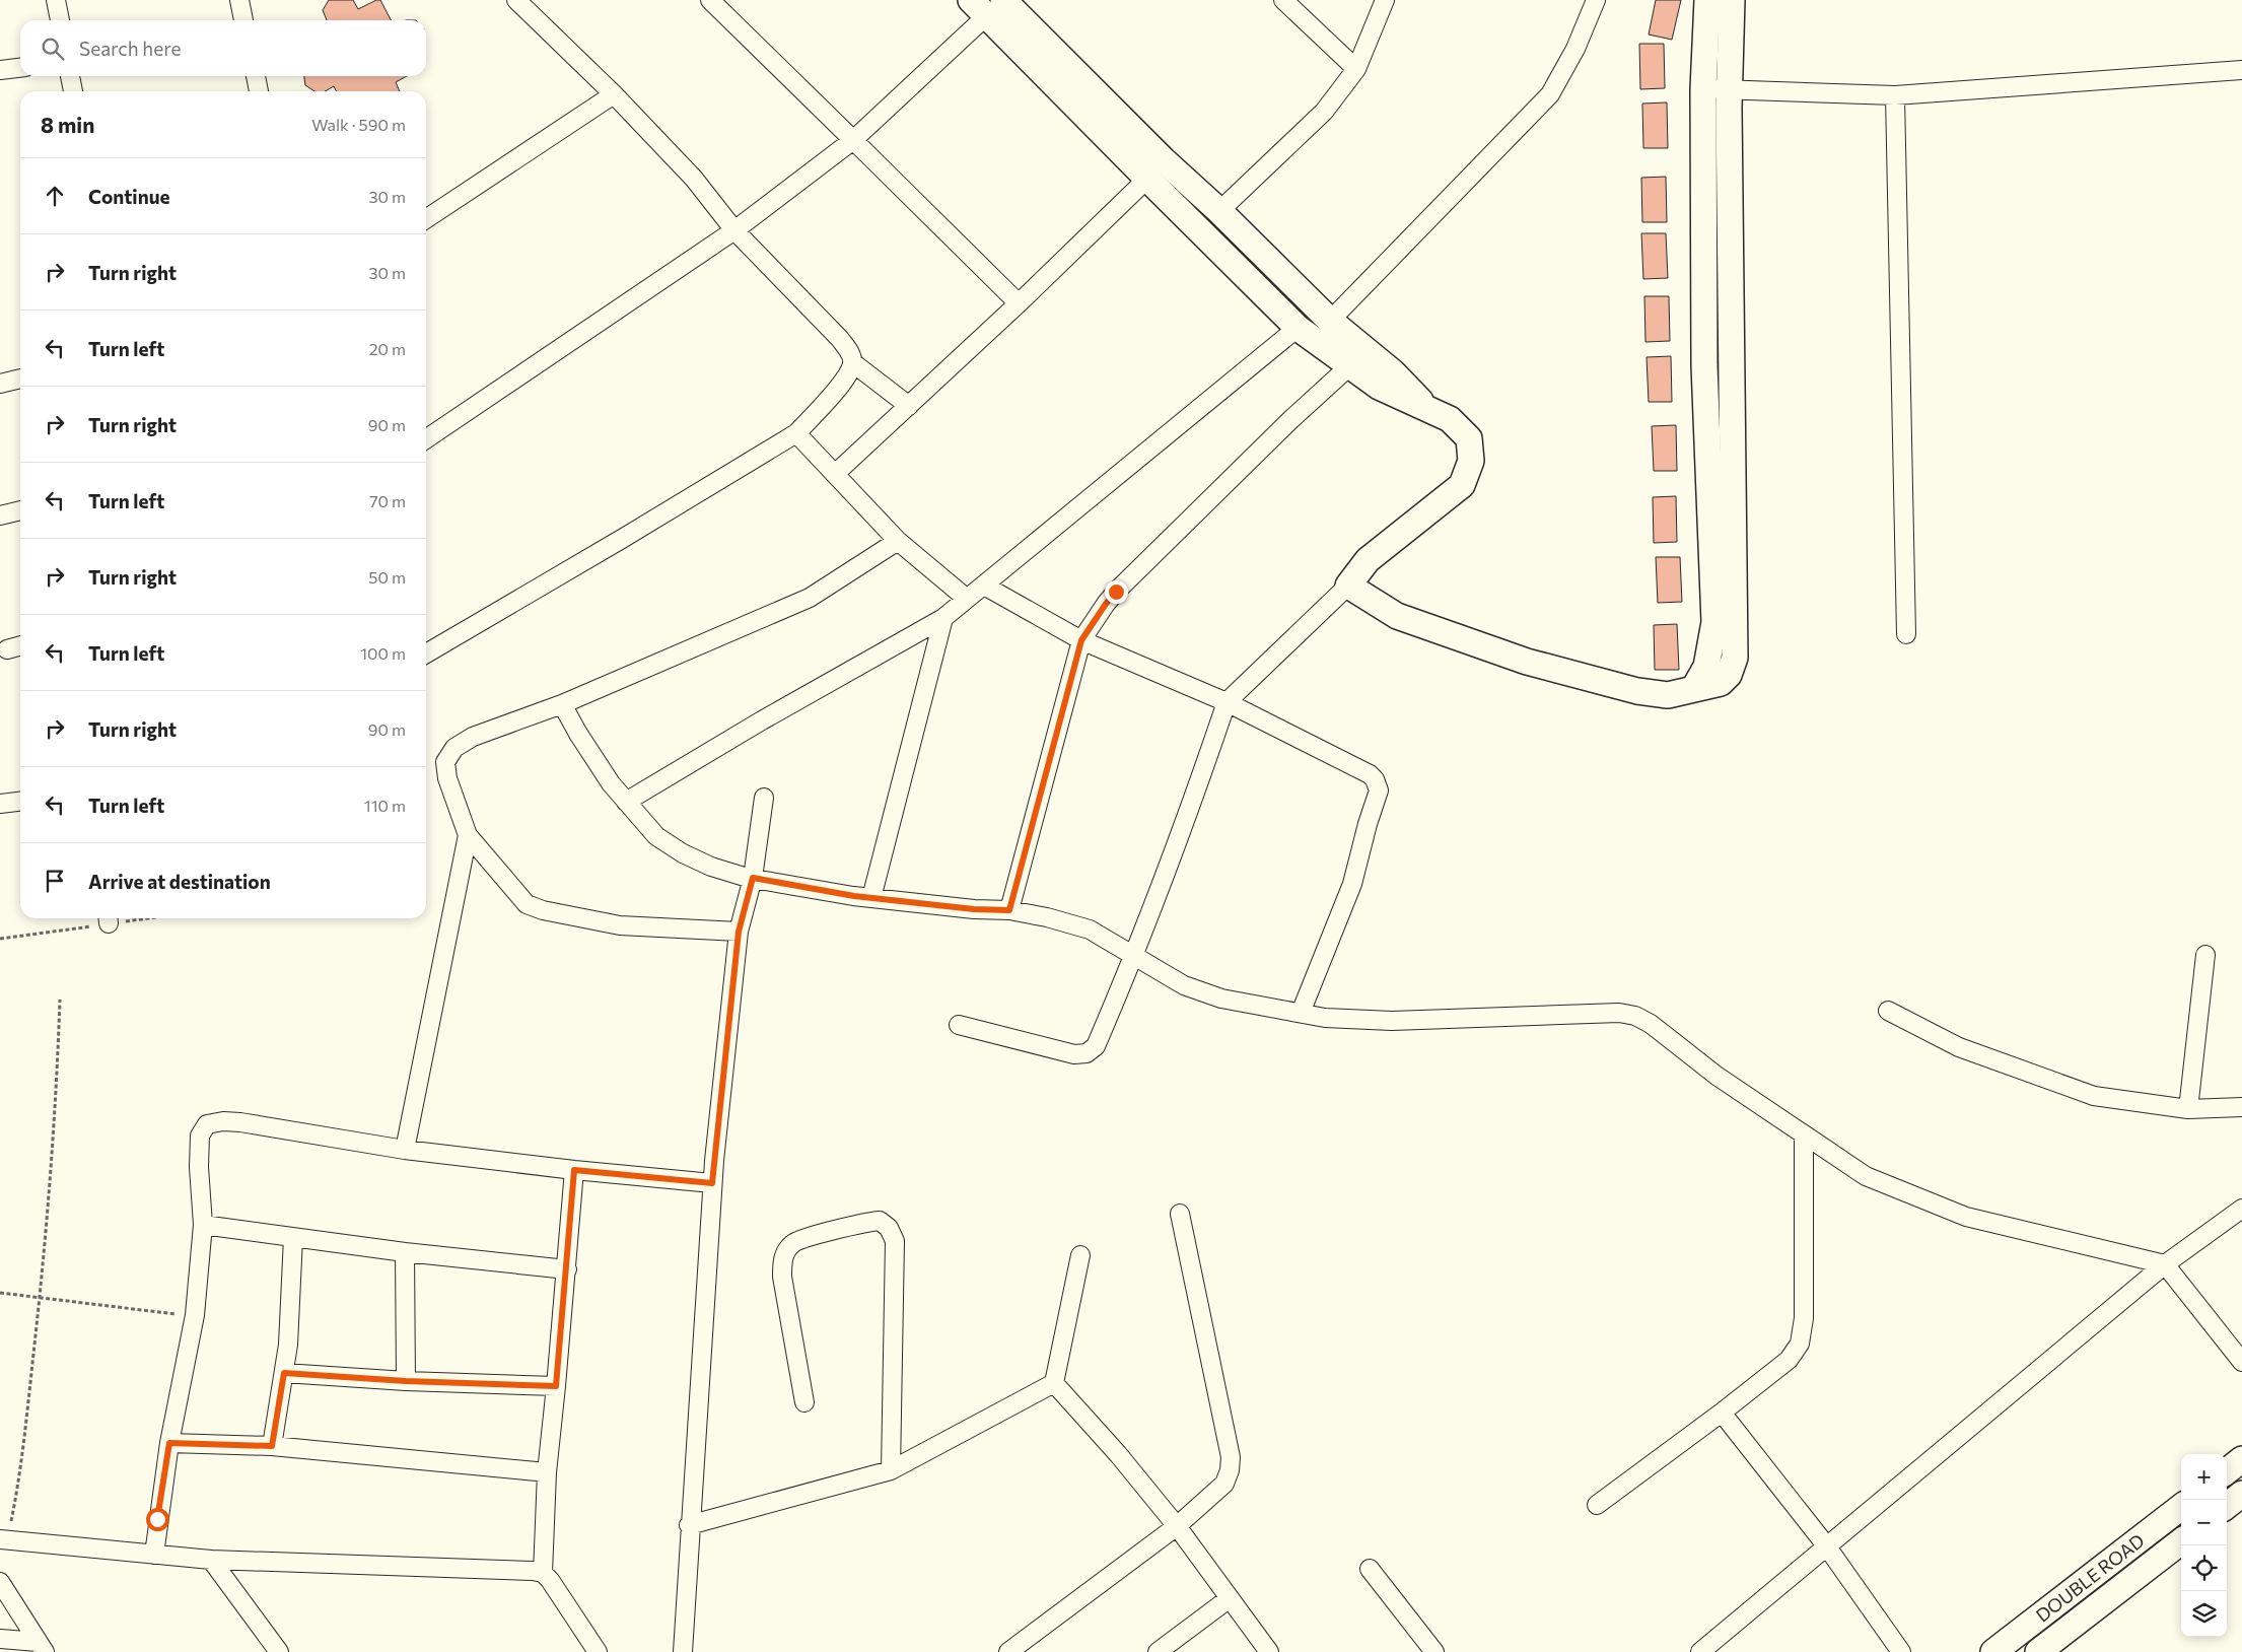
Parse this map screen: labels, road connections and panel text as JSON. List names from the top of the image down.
{
  "streets": {
    "street": ["DOUBLE ROAD"]
  },
  "page": {
    "search": "Search here",
    "heading": ["8 min", "Walk · 590 m"],
    "list": [
      ["Continue", "30 m"],
      ["Turn right", "30 m"],
      ["Turn left", "20 m"],
      ["Turn right", "90 m"],
      ["Turn left", "70 m"],
      ["Turn right", "50 m"],
      ["Turn left", "100 m"],
      ["Turn right", "90 m"],
      ["Turn left", "110 m"],
      "Arrive at destination"
    ],
    "map_buttons": ["+", "−"]
  }
}
